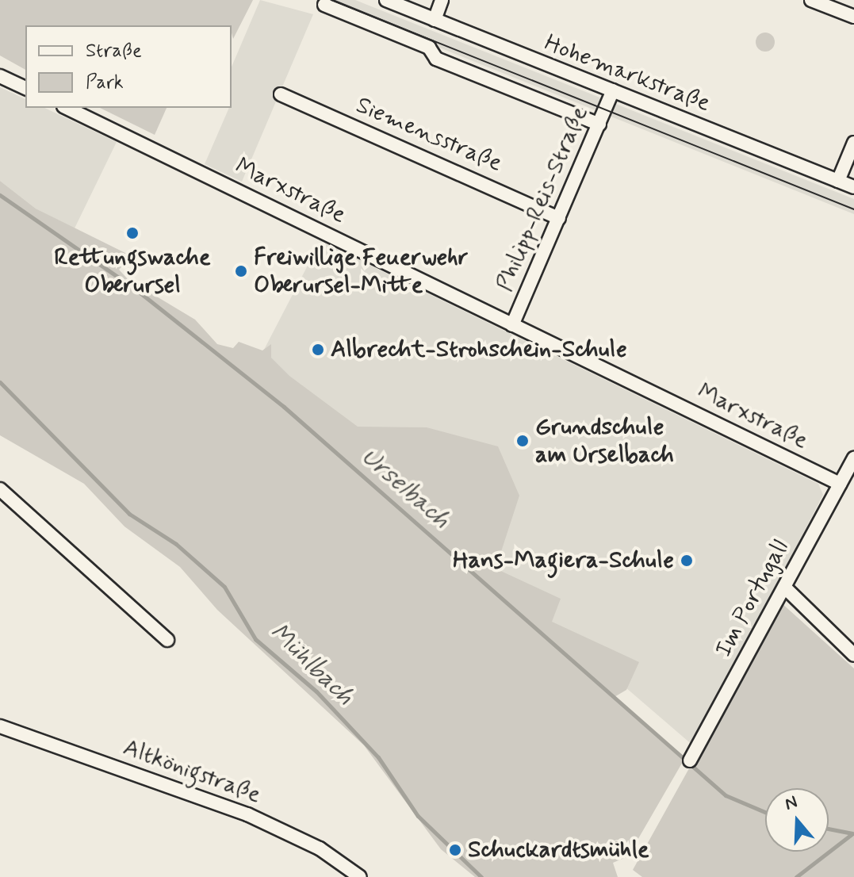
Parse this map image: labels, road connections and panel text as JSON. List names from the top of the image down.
{
  "streets": {
    "street": [
      "Hohemarkstraße",
      "Siemensstraße",
      "Marxstraße",
      "Philipp-Reis-Straße",
      "Im Portugall",
      "Altkönigstraße"
    ]
  },
  "crossings": [
    ["Hohemarkstraße", "Philipp-Reis-Straße"],
    ["Siemensstraße", "Philipp-Reis-Straße"],
    ["Marxstraße", "Philipp-Reis-Straße"],
    ["Marxstraße", "Im Portugall"]
  ],
  "water": ["Urselbach", "Mühlbach"],
  "places": [
    "Rettungswache Oberursel",
    "Freiwillige Feuerwehr Oberursel-Mitte",
    "Albrecht-Strohschein-Schule",
    "Grundschule am Urselbach",
    "Hans-Magiera-Schule",
    "Schuckardtsmühle"
  ],
  "legend": ["Straße", "Park"],
  "north": "top"
}
